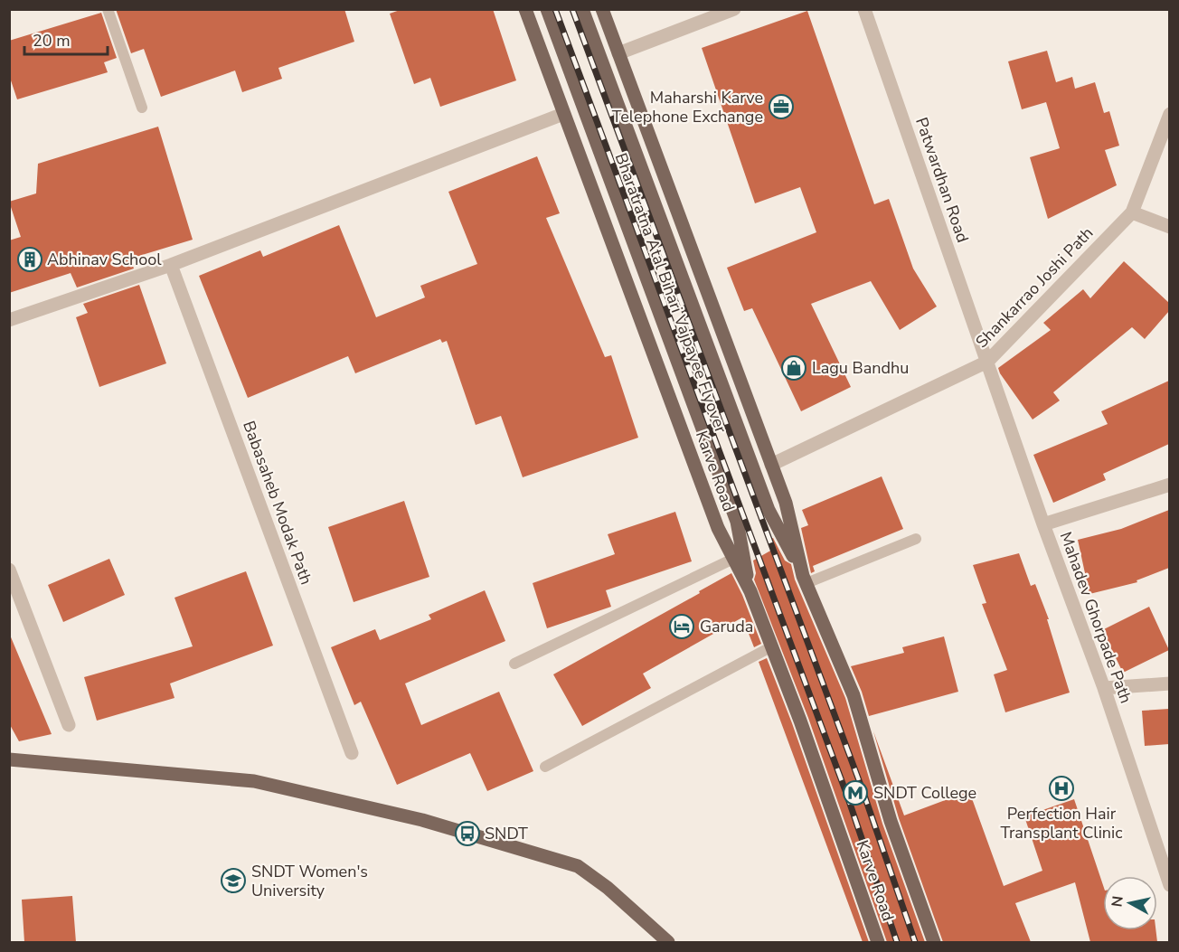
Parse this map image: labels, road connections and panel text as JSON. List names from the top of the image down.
{
  "streets": {
    "main road": ["Bharatratna Atal Bihari Vajpayee Flyover", "Karve Road"],
    "street": [
      "Patwardhan Road",
      "Shankarrao Joshi Path",
      "Babasaheb Modak Path",
      "Mahadev Ghorpade Path"
    ]
  },
  "crossings": [
    ["Patwardhan Road", "Shankarrao Joshi Path"],
    ["Patwardhan Road", "Mahadev Ghorpade Path"],
    ["Shankarrao Joshi Path", "Karve Road"],
    ["Shankarrao Joshi Path", "Mahadev Ghorpade Path"],
    ["Bharatratna Atal Bihari Vajpayee Flyover", "Karve Road"]
  ],
  "places": {
    "office": ["Maharshi Karve Telephone Exchange"],
    "building": ["Abhinav School"],
    "shop": ["Lagu Bandhu"],
    "hotel": ["Garuda"],
    "hospital": ["Perfection Hair Transplant Clinic"],
    "metro station": ["SNDT College"],
    "bus stop": ["SNDT"],
    "school or university": ["SNDT Women's University"]
  },
  "scale_bar": "20 m",
  "north": "left"
}
